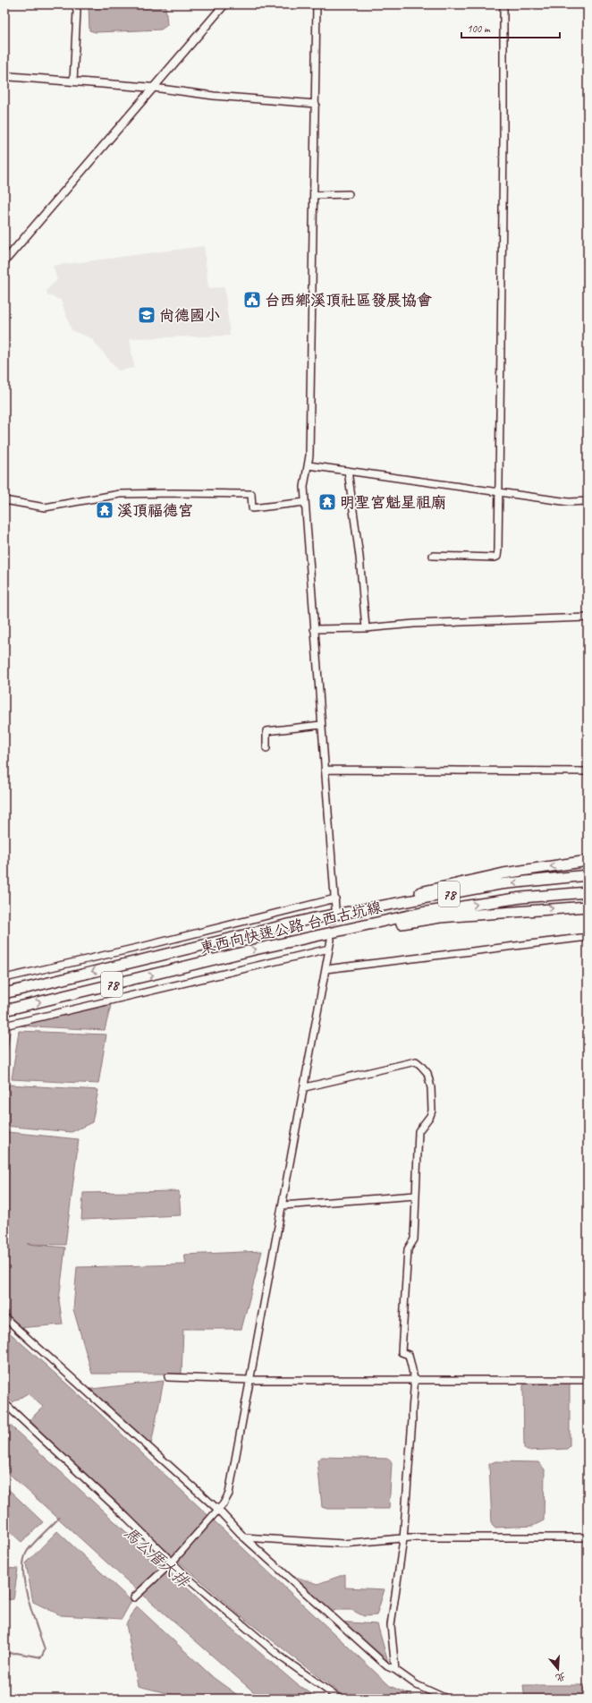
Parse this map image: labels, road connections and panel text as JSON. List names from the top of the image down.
{
  "streets": {
    "highway": ["78", "東西向快速公路 台西古坑線"]
  },
  "water": ["馬公厝大排"],
  "places": {
    "public building": ["台西鄉溪頂社區發展協會"],
    "school or university": ["尚德國小"],
    "temple": ["明聖宮魁星祖廟", "溪頂福德宮"]
  },
  "scale_bar": "100 m",
  "north": "bottom"
}
